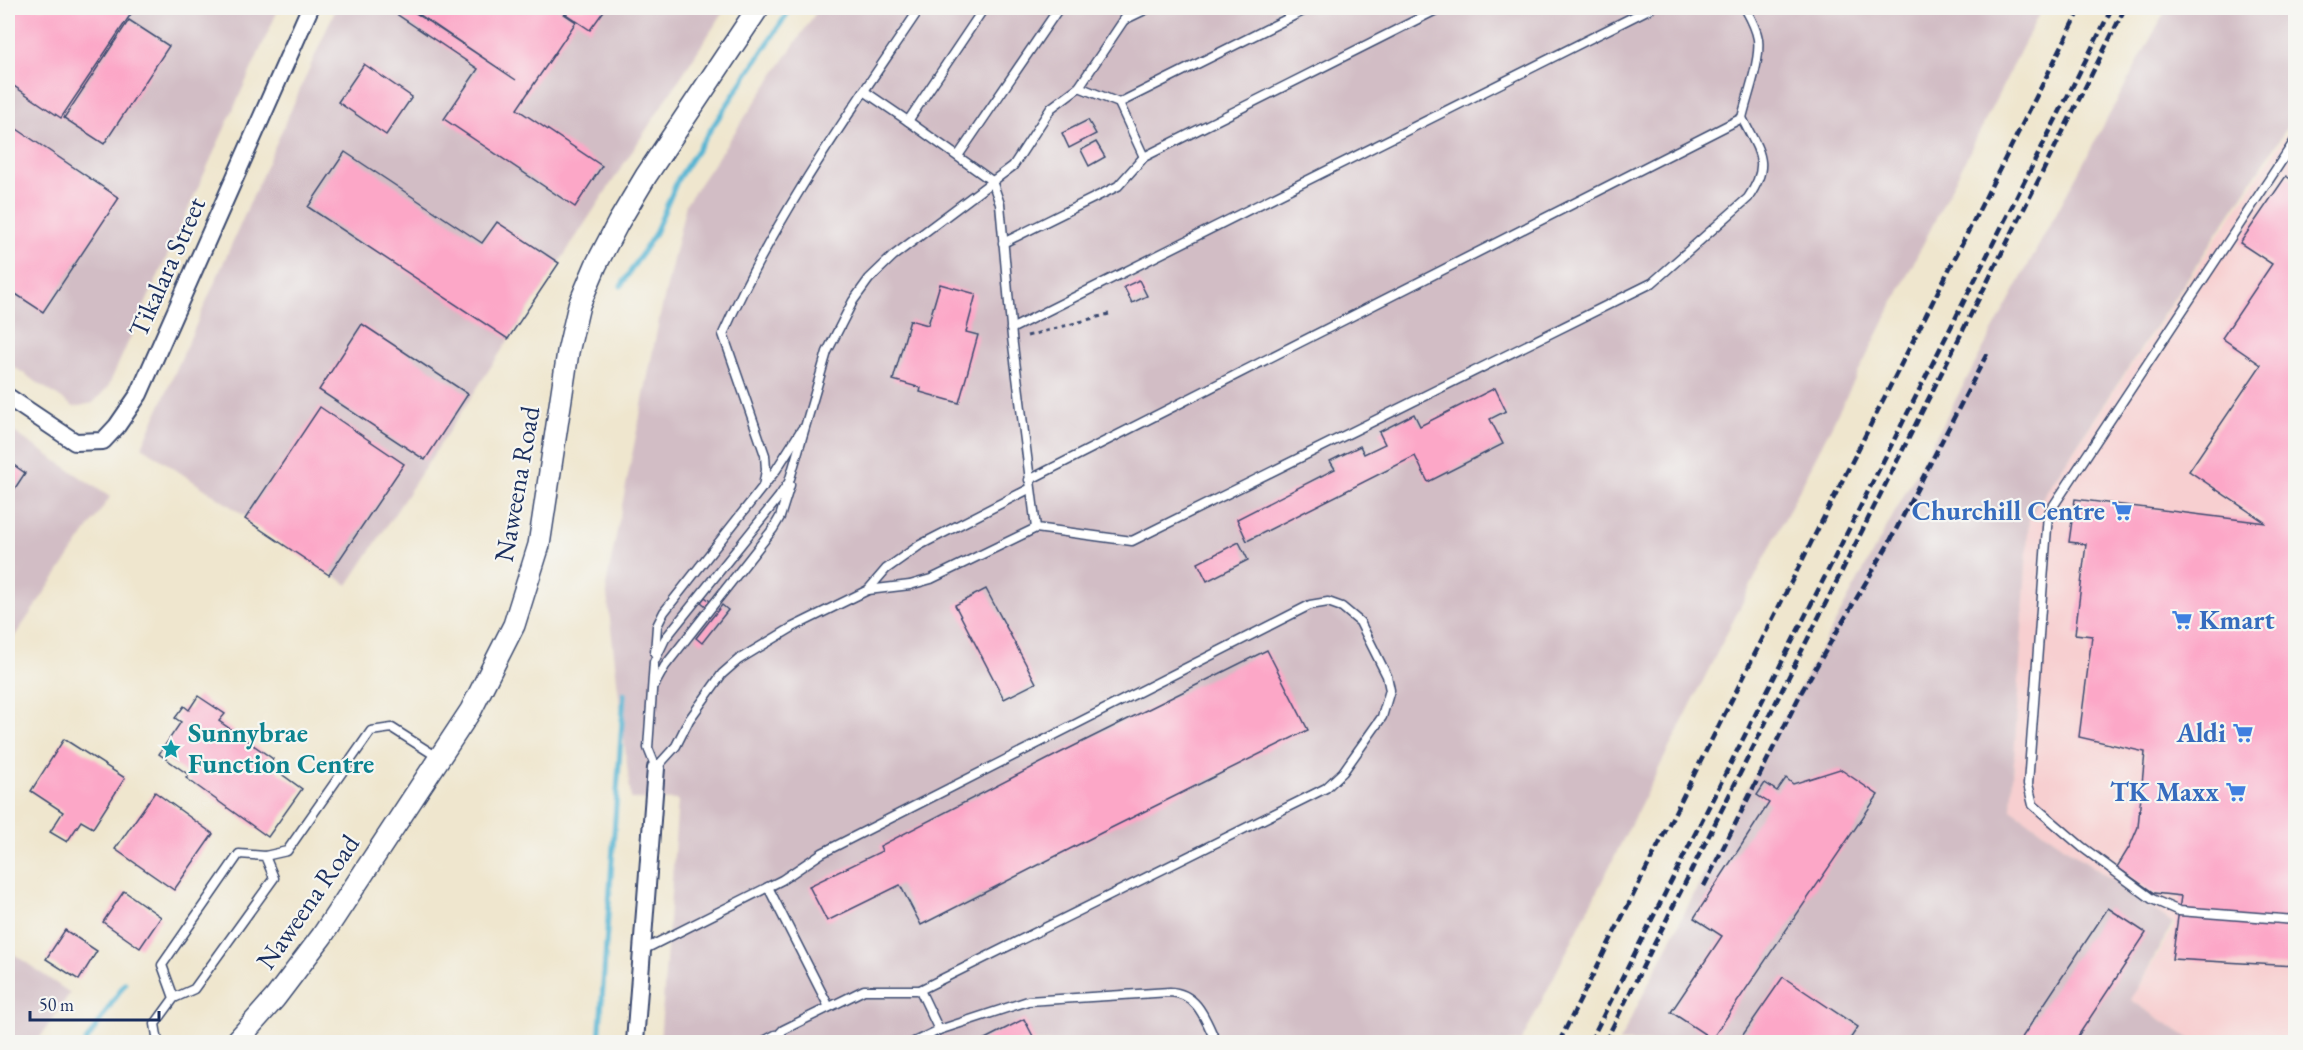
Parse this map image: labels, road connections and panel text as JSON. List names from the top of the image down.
{
  "streets": {
    "street": ["Tikalara Street", "Naweena Road"]
  },
  "places": {
    "supermarket": [
      "Churchill Centre",
      "Kmart",
      "Aldi",
      "TK Maxx"
    ],
    "place": ["Sunnybrae Function Centre"]
  },
  "scale_bar": "50 m"
}
